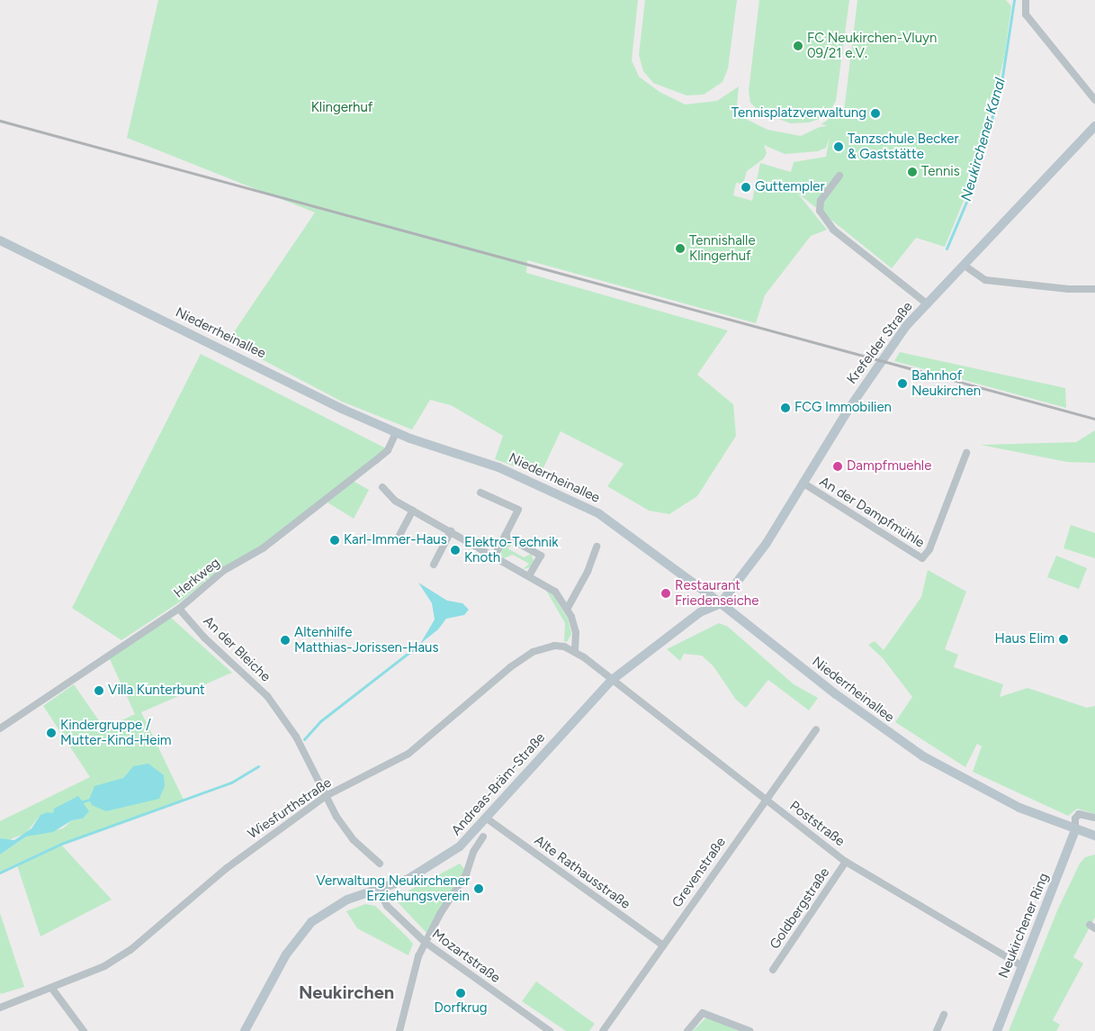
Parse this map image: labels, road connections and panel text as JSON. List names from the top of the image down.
{
  "streets": {
    "main road": [
      "Niederrheinallee",
      "Krefelder Straße",
      "Andreas-Bräm-Straße",
      "Neukirchener Ring"
    ],
    "street": [
      "An der Dampfmühle",
      "Herkweg",
      "An der Bleiche",
      "Wiesfurthstraße",
      "Poststraße",
      "Alte Rathausstraße",
      "Grevenstraße",
      "Goldbergstraße",
      "Mozartstraße"
    ]
  },
  "crossings": [
    ["Niederrheinallee", "Krefelder Straße"],
    ["Niederrheinallee", "Herkweg"],
    ["Niederrheinallee", "Andreas-Bräm-Straße"],
    ["Niederrheinallee", "Neukirchener Ring"],
    ["Krefelder Straße", "An der Dampfmühle"],
    ["Krefelder Straße", "Andreas-Bräm-Straße"],
    ["Herkweg", "An der Bleiche"],
    ["An der Bleiche", "Wiesfurthstraße"],
    ["Andreas-Bräm-Straße", "Wiesfurthstraße"],
    ["Andreas-Bräm-Straße", "Poststraße"],
    ["Andreas-Bräm-Straße", "Alte Rathausstraße"],
    ["Andreas-Bräm-Straße", "Mozartstraße"],
    ["Wiesfurthstraße", "Poststraße"],
    ["Poststraße", "Grevenstraße"],
    ["Poststraße", "Goldbergstraße"],
    ["Poststraße", "Neukirchener Ring"],
    ["Alte Rathausstraße", "Grevenstraße"]
  ],
  "districts": ["Neukirchen"],
  "water": ["Neukirchener Kanal"],
  "parks": ["Klingerhuf"],
  "places": [
    "FC Neukirchen-Vluyn 09/21 e.V.",
    "Tennisplatzverwaltung",
    "Tanzschule Becker & Gaststätte",
    "Tennis",
    "Guttempler",
    "Tennishalle Klingerhuf",
    "Bahnhof Neukirchen",
    "FCG Immobilien",
    "Dampfmuehle",
    "Karl-Immer-Haus",
    "Elektro-Technik Knoth",
    "Restaurant Friedenseiche",
    "Haus Elim",
    "Altenhilfe Matthias-Jorissen-Haus",
    "Villa Kunterbunt",
    "Kindergruppe / Mutter-Kind-Heim",
    "Verwaltung Neukirchener Erziehungsverein",
    "Dorfkrug"
  ]
}
